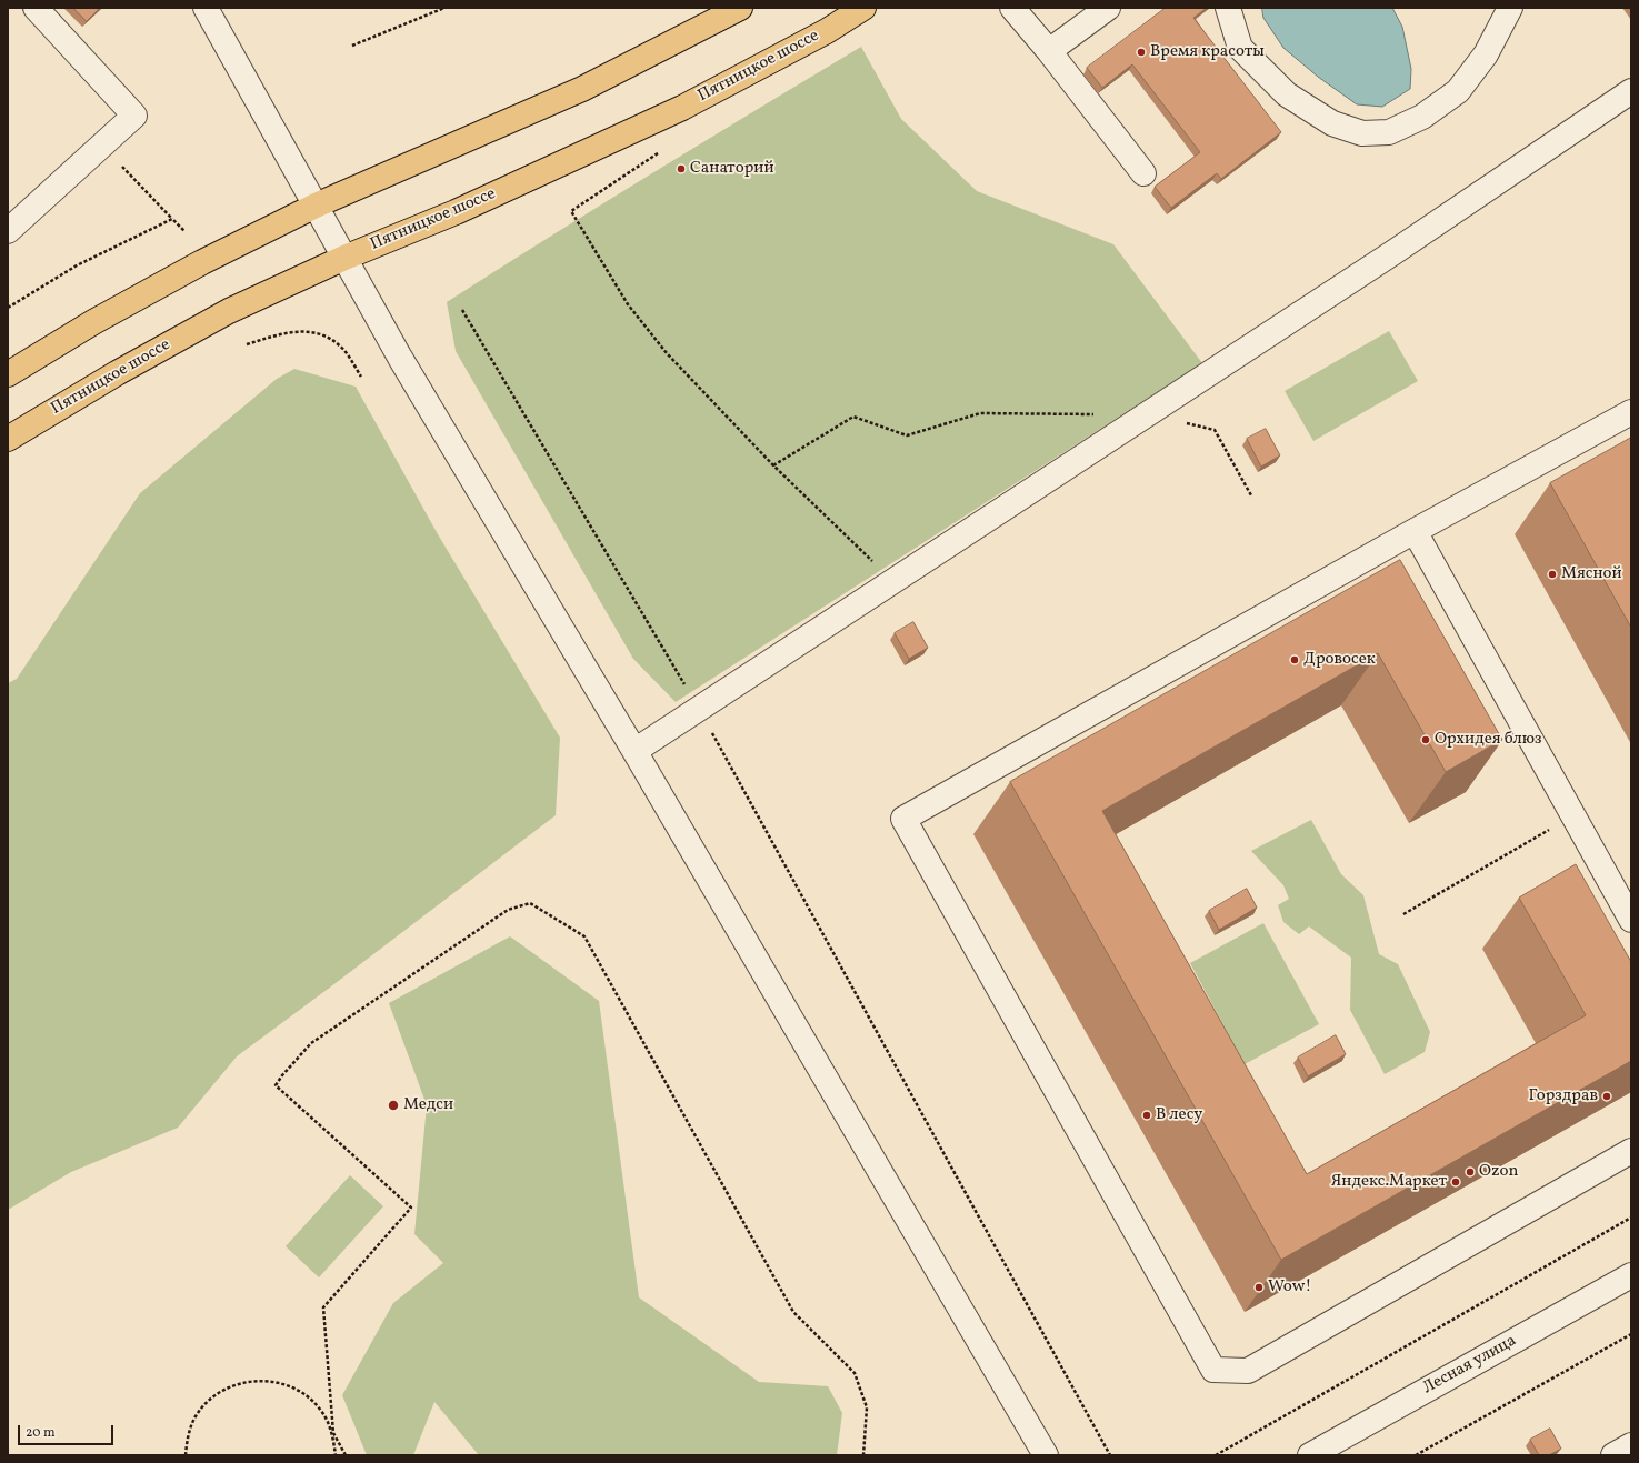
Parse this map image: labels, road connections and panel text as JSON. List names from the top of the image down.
{
  "streets": {
    "main road": ["Пятницкое шоссе"],
    "street": ["Лесная улица"]
  },
  "places": [
    "Время красоты",
    "Санаторий",
    "Мясной",
    "Дровосек",
    "Орхидея блюз",
    "Горздрав",
    "Медси",
    "В лесу",
    "Ozon",
    "Яндекс.Маркет",
    "Wow!"
  ],
  "scale_bar": "20 m"
}
